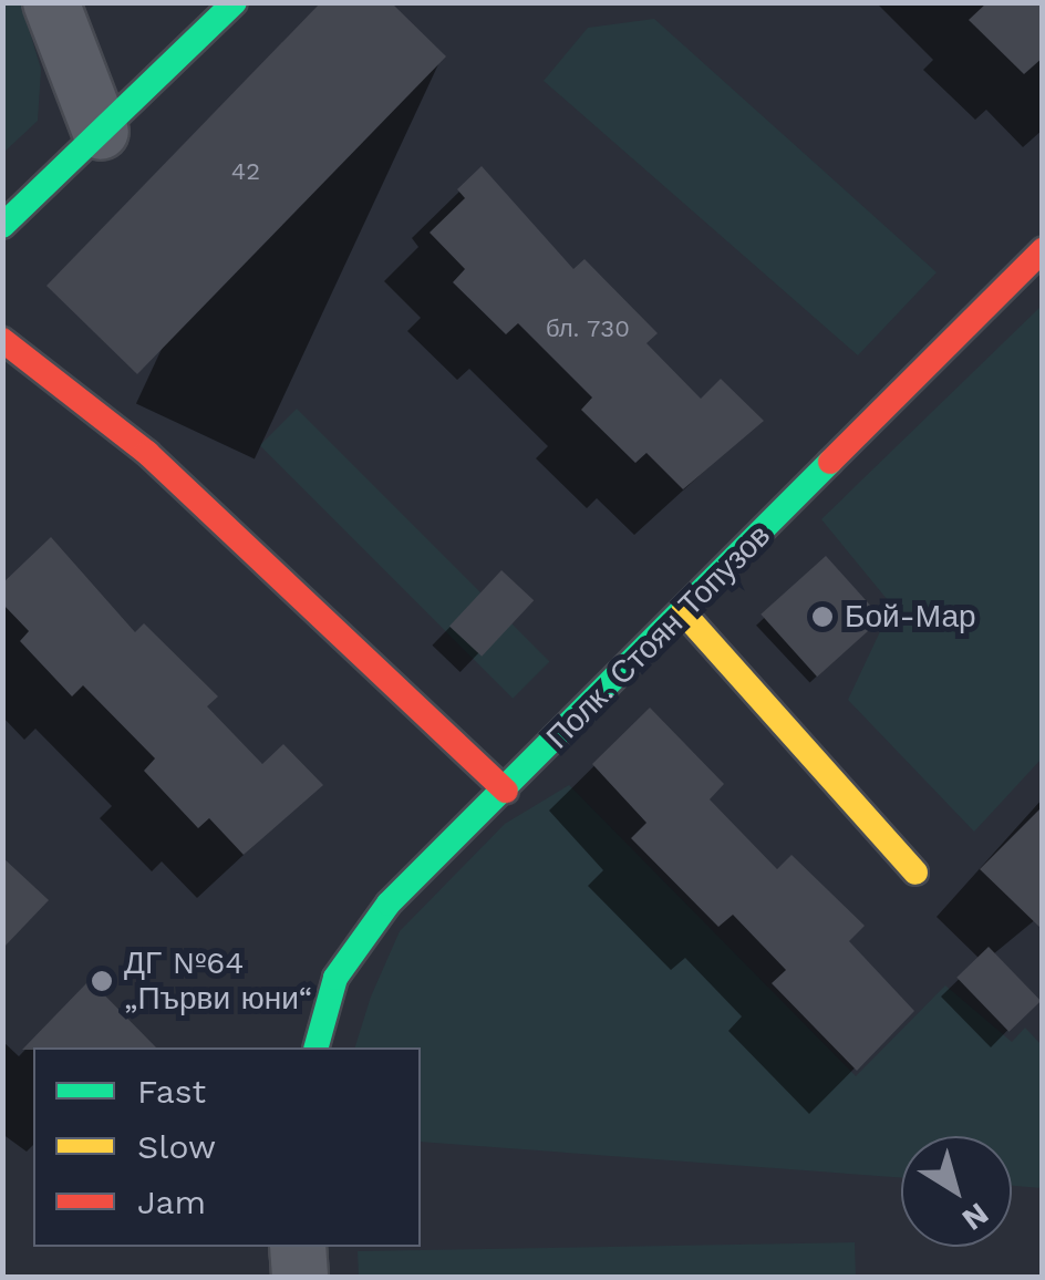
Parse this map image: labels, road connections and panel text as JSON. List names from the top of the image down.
{
  "streets": {
    "street": ["Полк. Стоян Топузов"]
  },
  "places": ["Бой-Мар", "ДГ №64 „Първи юни“"],
  "house_numbers": ["42", "бл. 730"],
  "legend": ["Fast", "Slow", "Jam"],
  "north": "bottom right"
}
